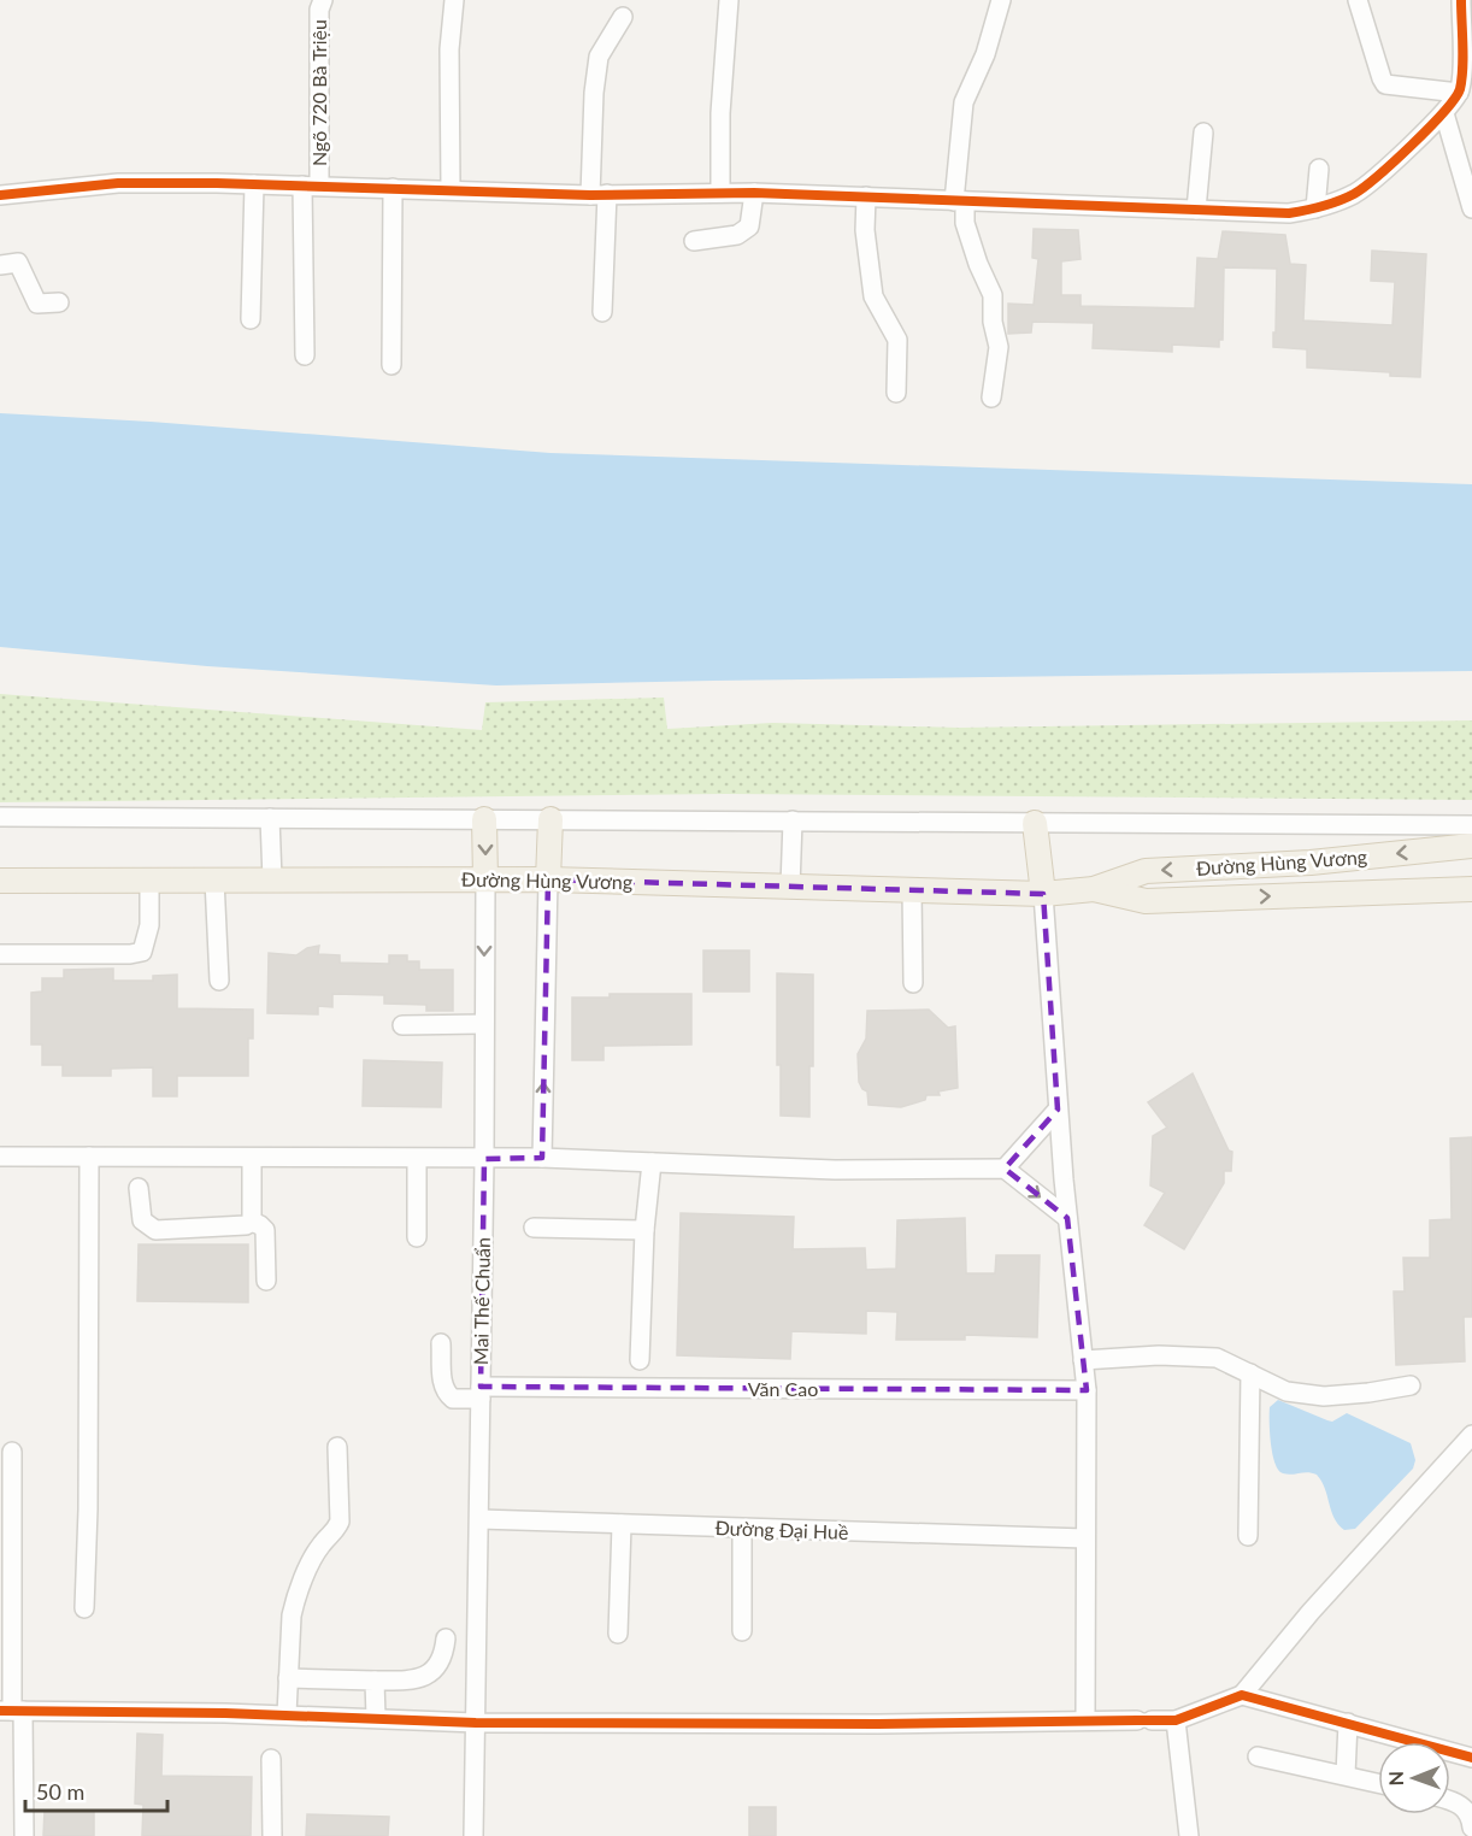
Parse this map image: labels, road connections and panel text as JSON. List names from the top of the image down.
{
  "streets": {
    "main road": ["Đường Hùng Vương"],
    "street": [
      "Ngõ 720 Bà Triệu",
      "Mai Thế Chuẩn",
      "Văn Cao",
      "Đường Đại Huề"
    ]
  },
  "crossings": [
    ["Đường Hùng Vương", "Mai Thế Chuẩn"],
    ["Mai Thế Chuẩn", "Văn Cao"],
    ["Mai Thế Chuẩn", "Đường Đại Huề"]
  ],
  "scale_bar": "50 m",
  "north": "left"
}
